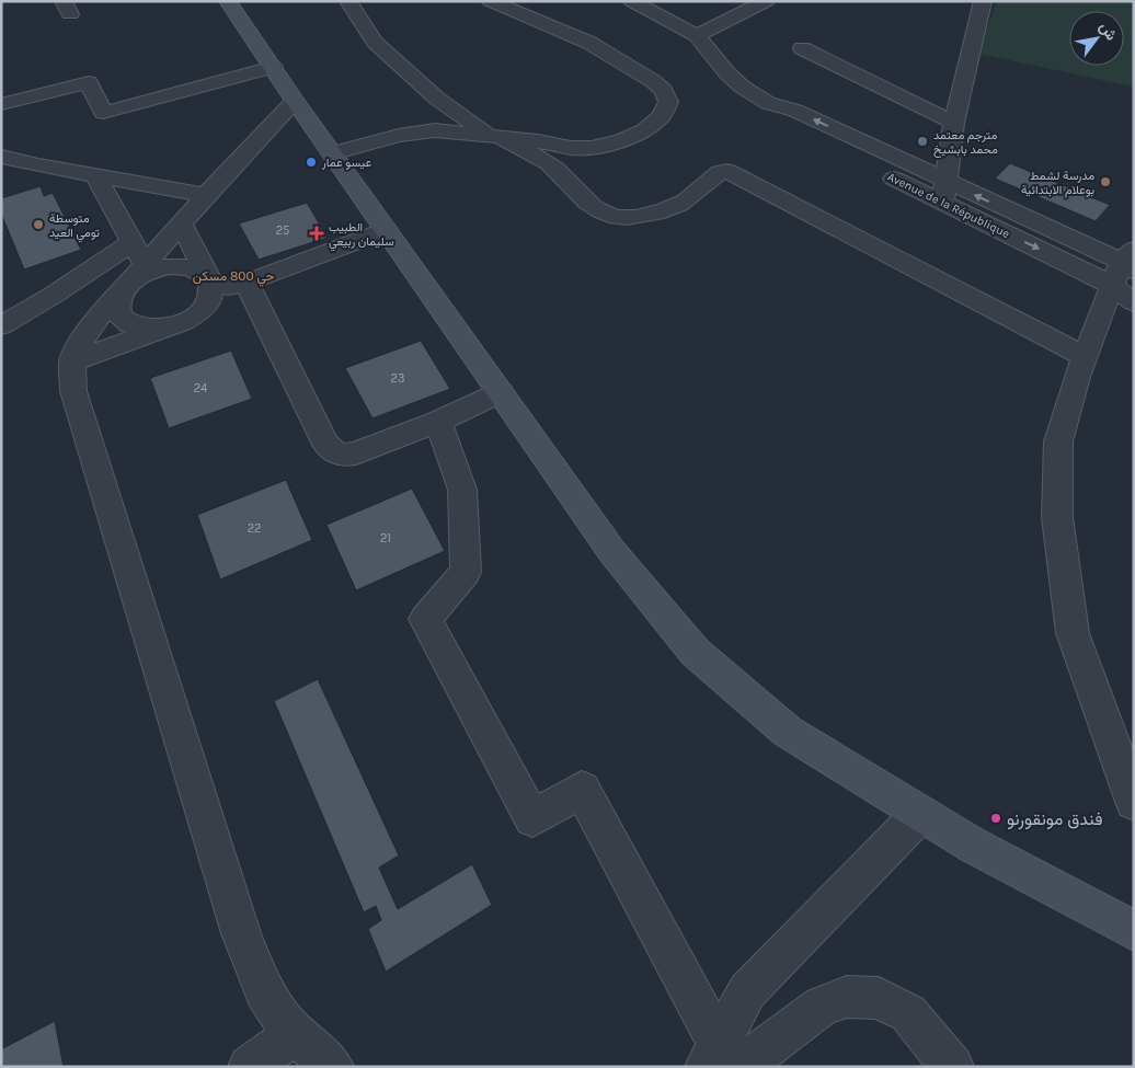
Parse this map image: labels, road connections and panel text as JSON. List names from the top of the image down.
{
  "streets": {
    "street": ["Avenue de la République"]
  },
  "districts": ["حي 800 مسكن"],
  "places": {
    "other": [
      "مترجم معتمد محمد بابشيخ",
      "عيسو عمار",
      "مدرسة لشمط بوعلام الابتدائية",
      "متوسطة تومي العيد",
      "فندق مونقورنو"
    ],
    "health": ["الطبيب سليمان ربيعي"]
  },
  "house_numbers": [
    "25",
    "23",
    "24",
    "22",
    "21"
  ],
  "north": "top right"
}
